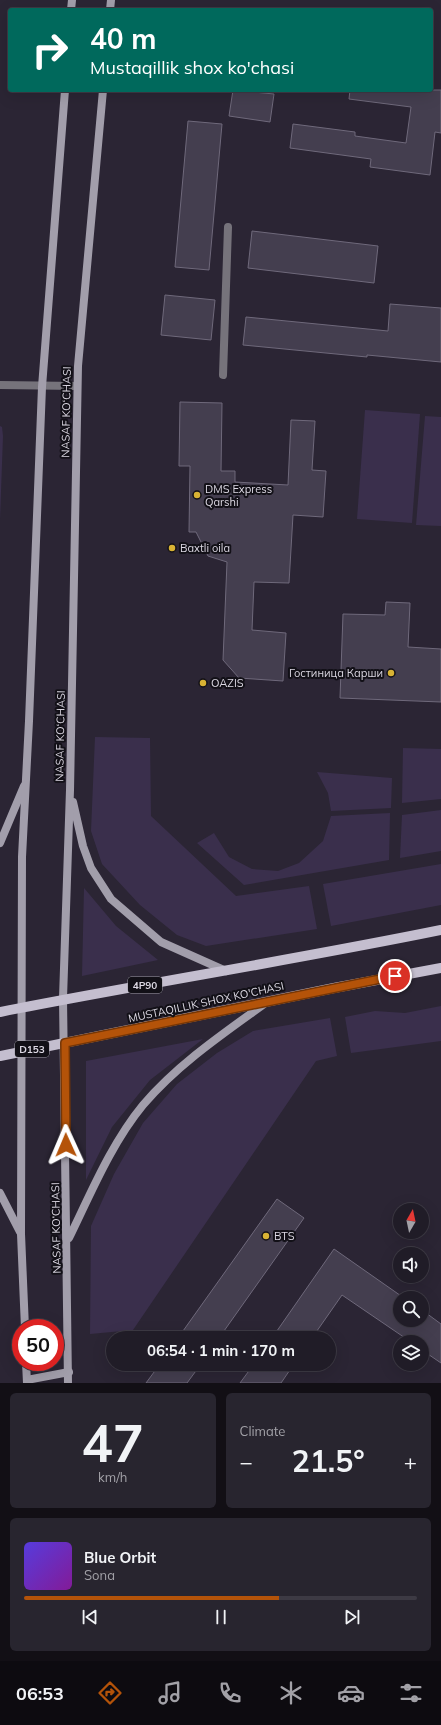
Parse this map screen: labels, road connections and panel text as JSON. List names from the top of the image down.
{
  "streets": {
    "main road": [
      "NASAF KO‘CHASI",
      "4P90",
      "MUSTAQILLIK SHOX KO'CHASI",
      "D153"
    ]
  },
  "crossings": [
    ["NASAF KO‘CHASI", "4P90"],
    ["NASAF KO‘CHASI", "MUSTAQILLIK SHOX KO'CHASI"]
  ],
  "places": [
    "DMS Express Qarshi",
    "Baxtli oila",
    "Гостиница Карши",
    "OAZIS",
    "BTS"
  ],
  "north": "top",
  "page": {
    "turn": ["40 m", "Mustaqillik shox ko'chasi"],
    "limit": "50",
    "trip": "06:54 · 1 min · 170 m",
    "tile": [
      ["47", "km/h"],
      "Climate"
    ],
    "heat": ["−", "21.5°", "+"],
    "song": ["Blue Orbit", "Sona"],
    "tabs": "06:53"
  }
}
